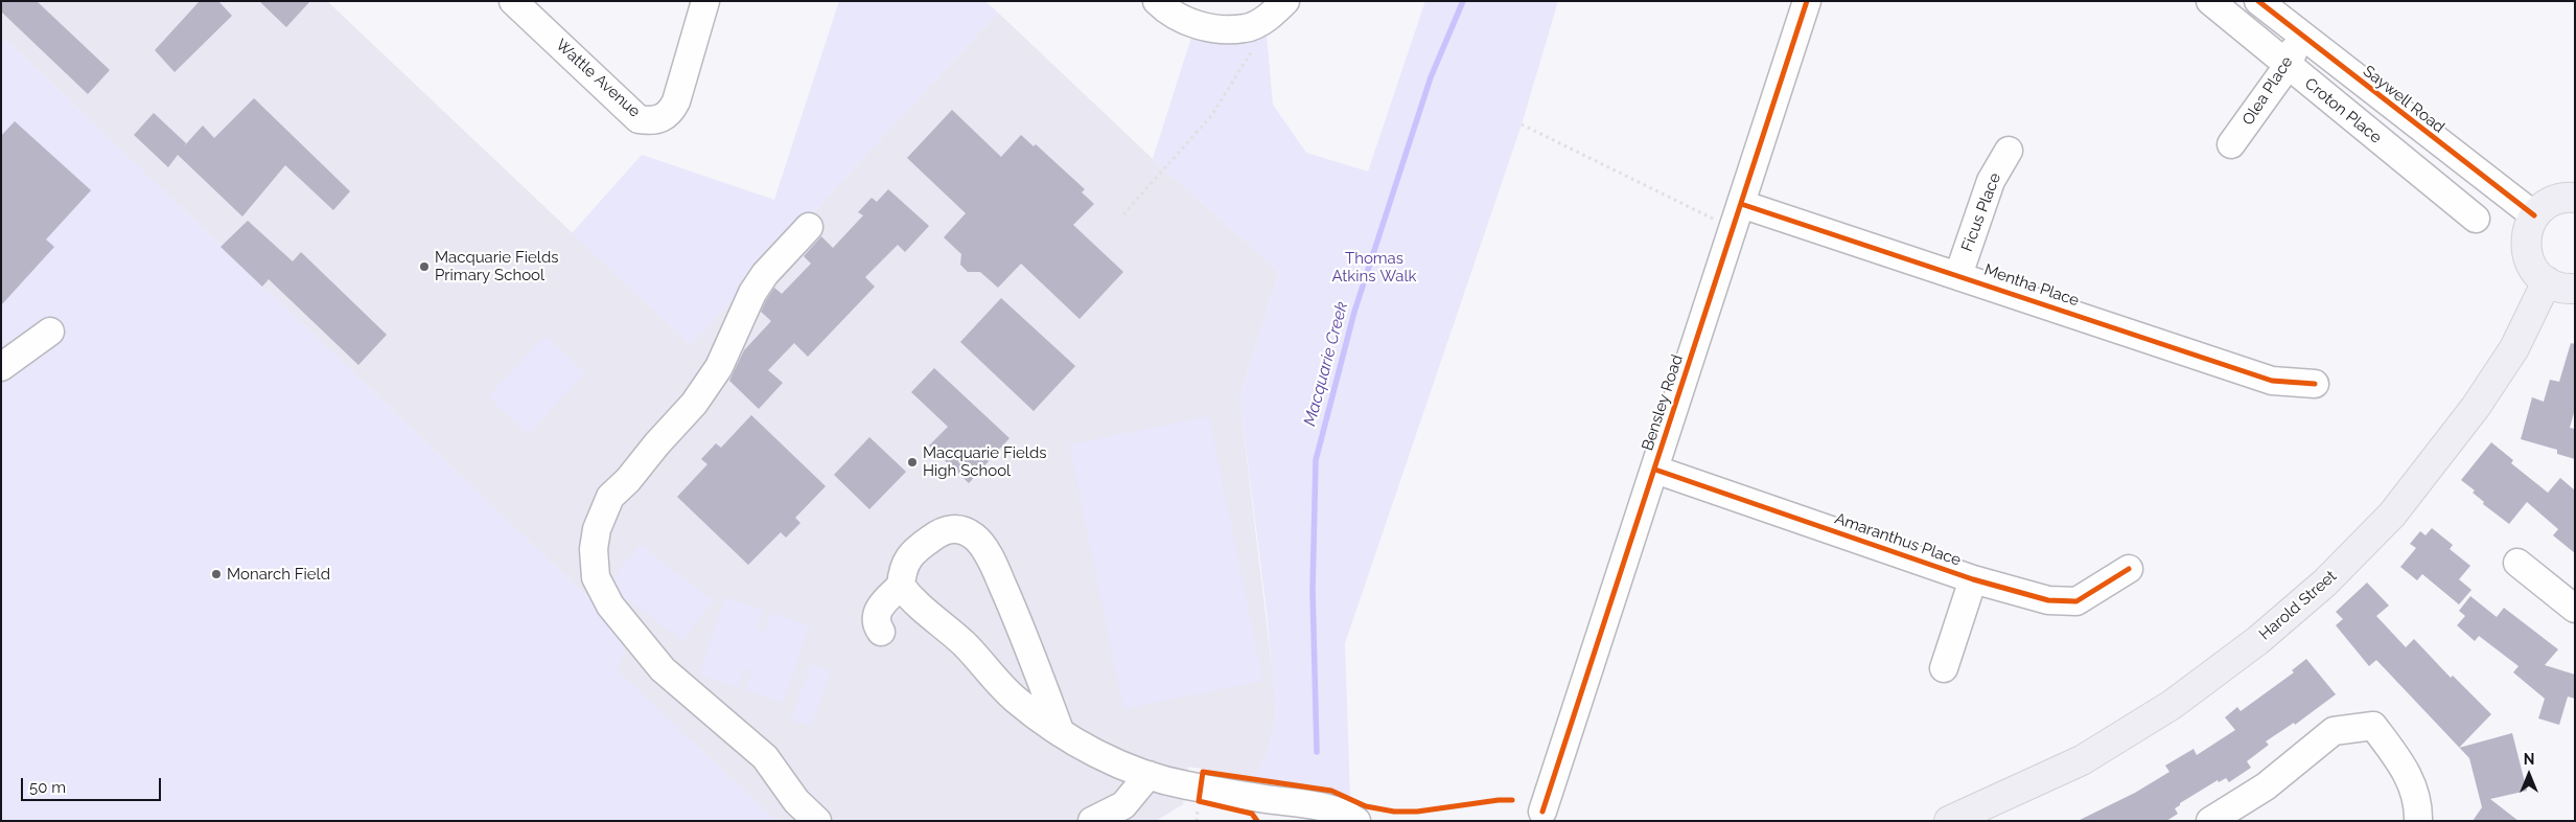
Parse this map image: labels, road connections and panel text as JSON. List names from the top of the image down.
{
  "streets": {
    "main road": ["Harold Street"],
    "street": [
      "Wattle Avenue",
      "Olea Place",
      "Saywell Road",
      "Croton Place",
      "Ficus Place",
      "Mentha Place",
      "Bensley Road",
      "Amaranthus Place"
    ]
  },
  "crossings": [
    ["Olea Place", "Saywell Road"],
    ["Olea Place", "Croton Place"],
    ["Ficus Place", "Mentha Place"],
    ["Mentha Place", "Bensley Road"],
    ["Bensley Road", "Amaranthus Place"]
  ],
  "water": ["Macquarie Creek"],
  "parks": ["Thomas Atkins Walk"],
  "places": ["Macquarie Fields Primary School", "Macquarie Fields High School", "Monarch Field"],
  "scale_bar": "50 m",
  "north": "top"
}
